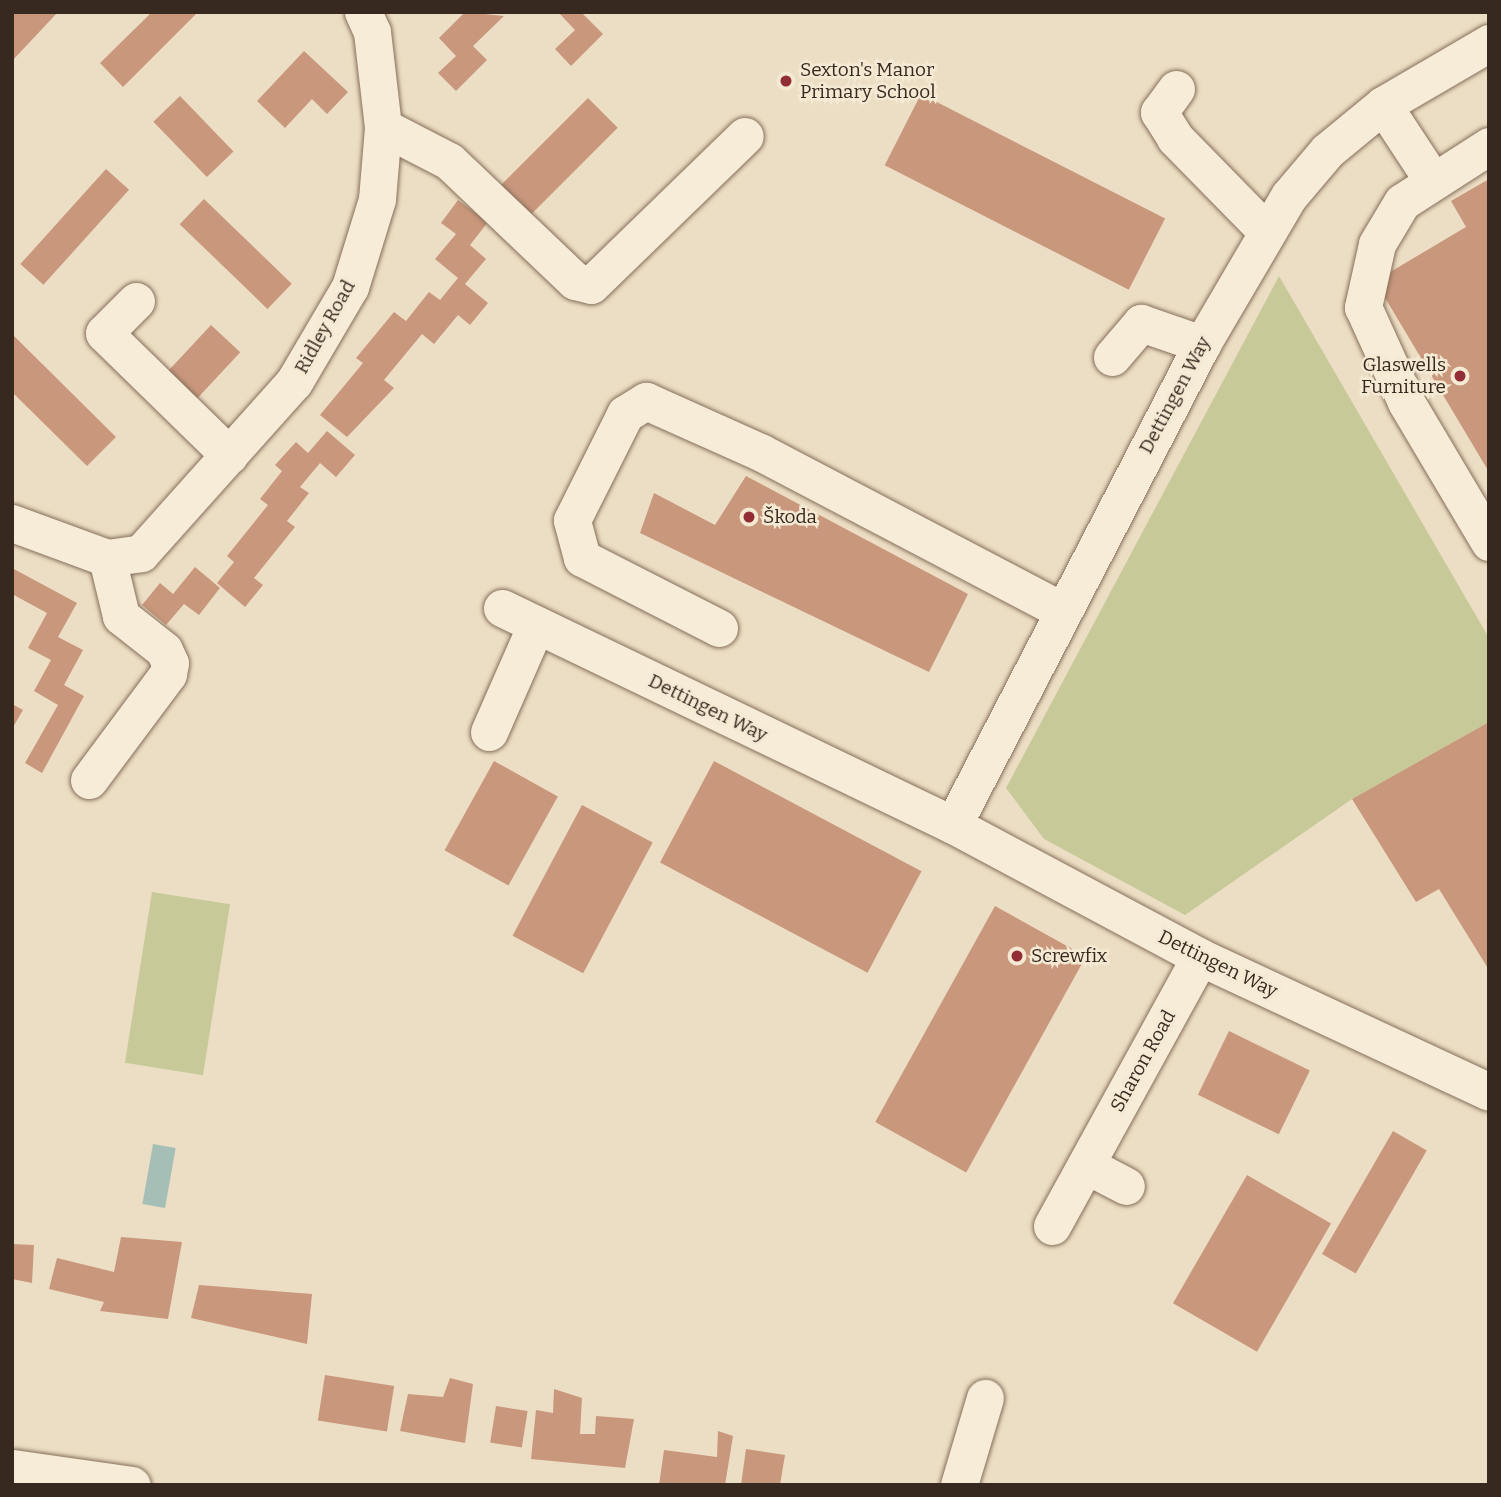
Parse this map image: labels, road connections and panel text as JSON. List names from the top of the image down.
{
  "streets": {
    "street": ["Ridley Road", "Dettingen Way", "Sharon Road"]
  },
  "crossings": [
    ["Dettingen Way", "Sharon Road"]
  ],
  "places": [
    "Sexton's Manor Primary School",
    "Glaswells Furniture",
    "Škoda",
    "Screwfix"
  ]
}
